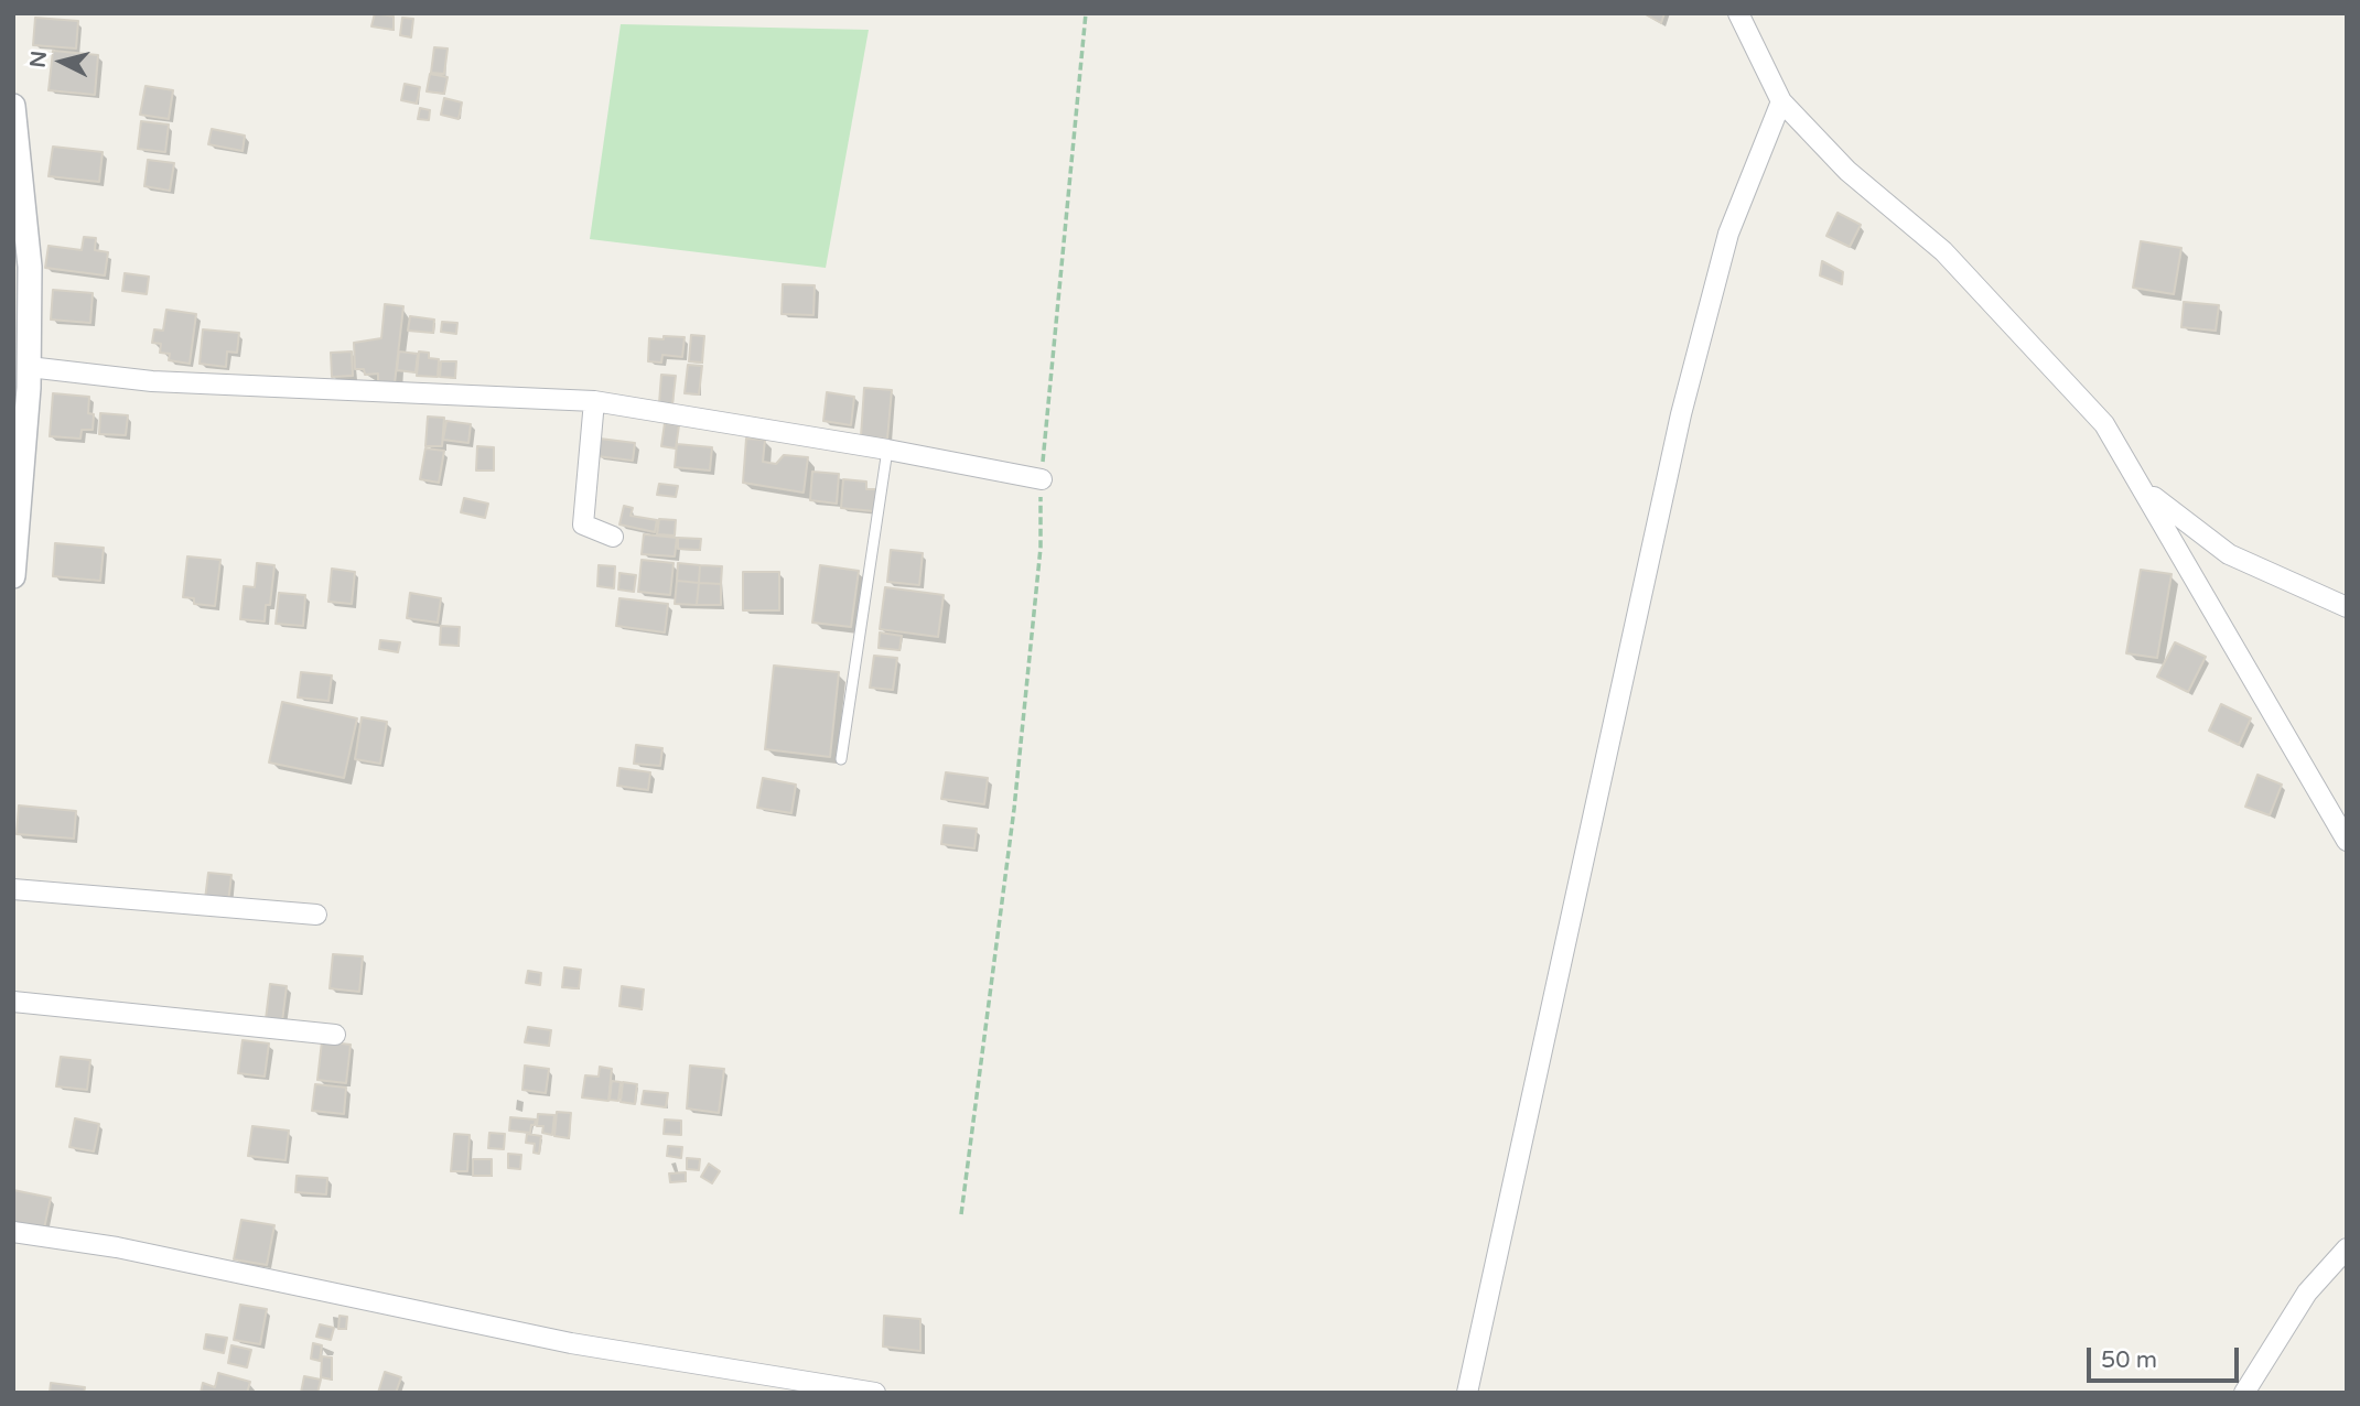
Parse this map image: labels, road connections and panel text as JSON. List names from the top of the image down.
{
  "scale_bar": "50 m",
  "north": "left"
}
